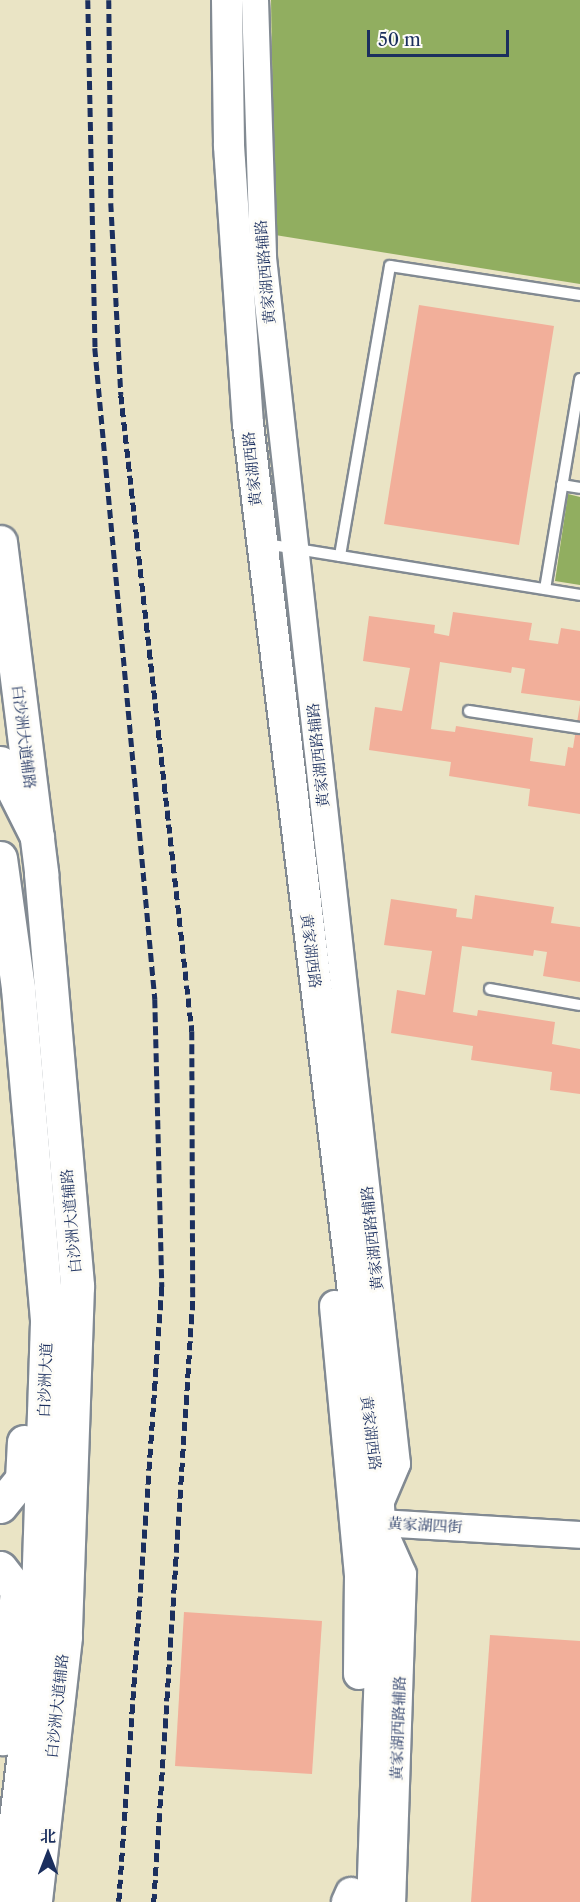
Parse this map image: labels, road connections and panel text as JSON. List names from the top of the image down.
{
  "streets": {
    "main road": ["黄家湖西路", "白沙洲大道辅路", "白沙洲大道"],
    "street": ["黄家湖西路辅路", "黄家湖四街"]
  },
  "crossings": [
    ["黄家湖西路辅路", "黄家湖西路"],
    ["黄家湖西路辅路", "黄家湖四街"],
    ["黄家湖西路", "黄家湖四街"]
  ],
  "scale_bar": "50 m",
  "north": "top"
}
